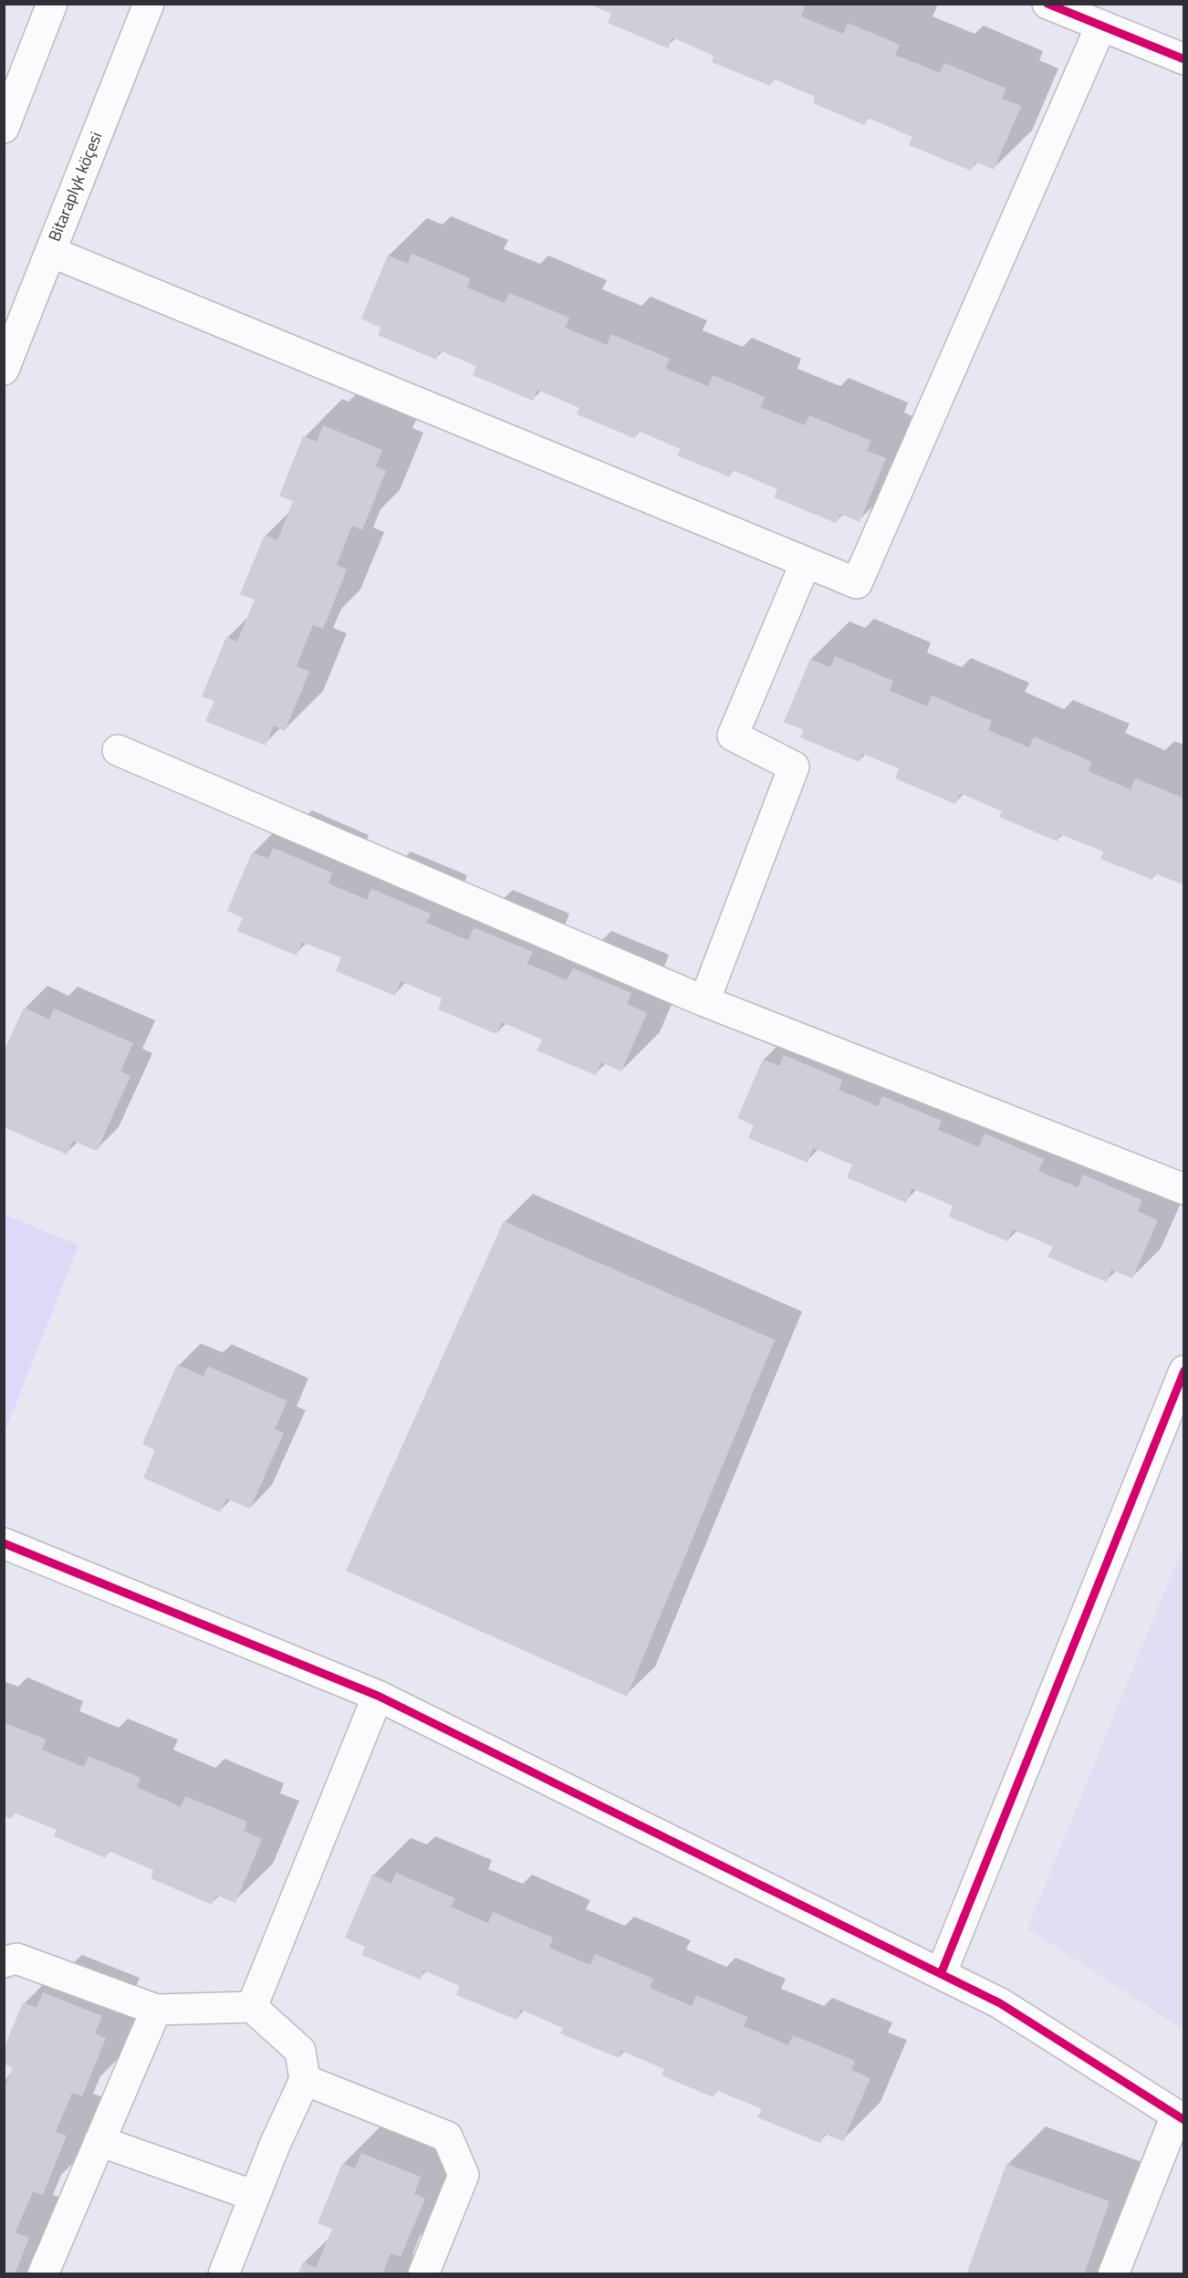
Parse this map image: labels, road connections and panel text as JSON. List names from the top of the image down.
{
  "streets": {
    "main road": ["Bitaraplyk köçesi"]
  }
}
